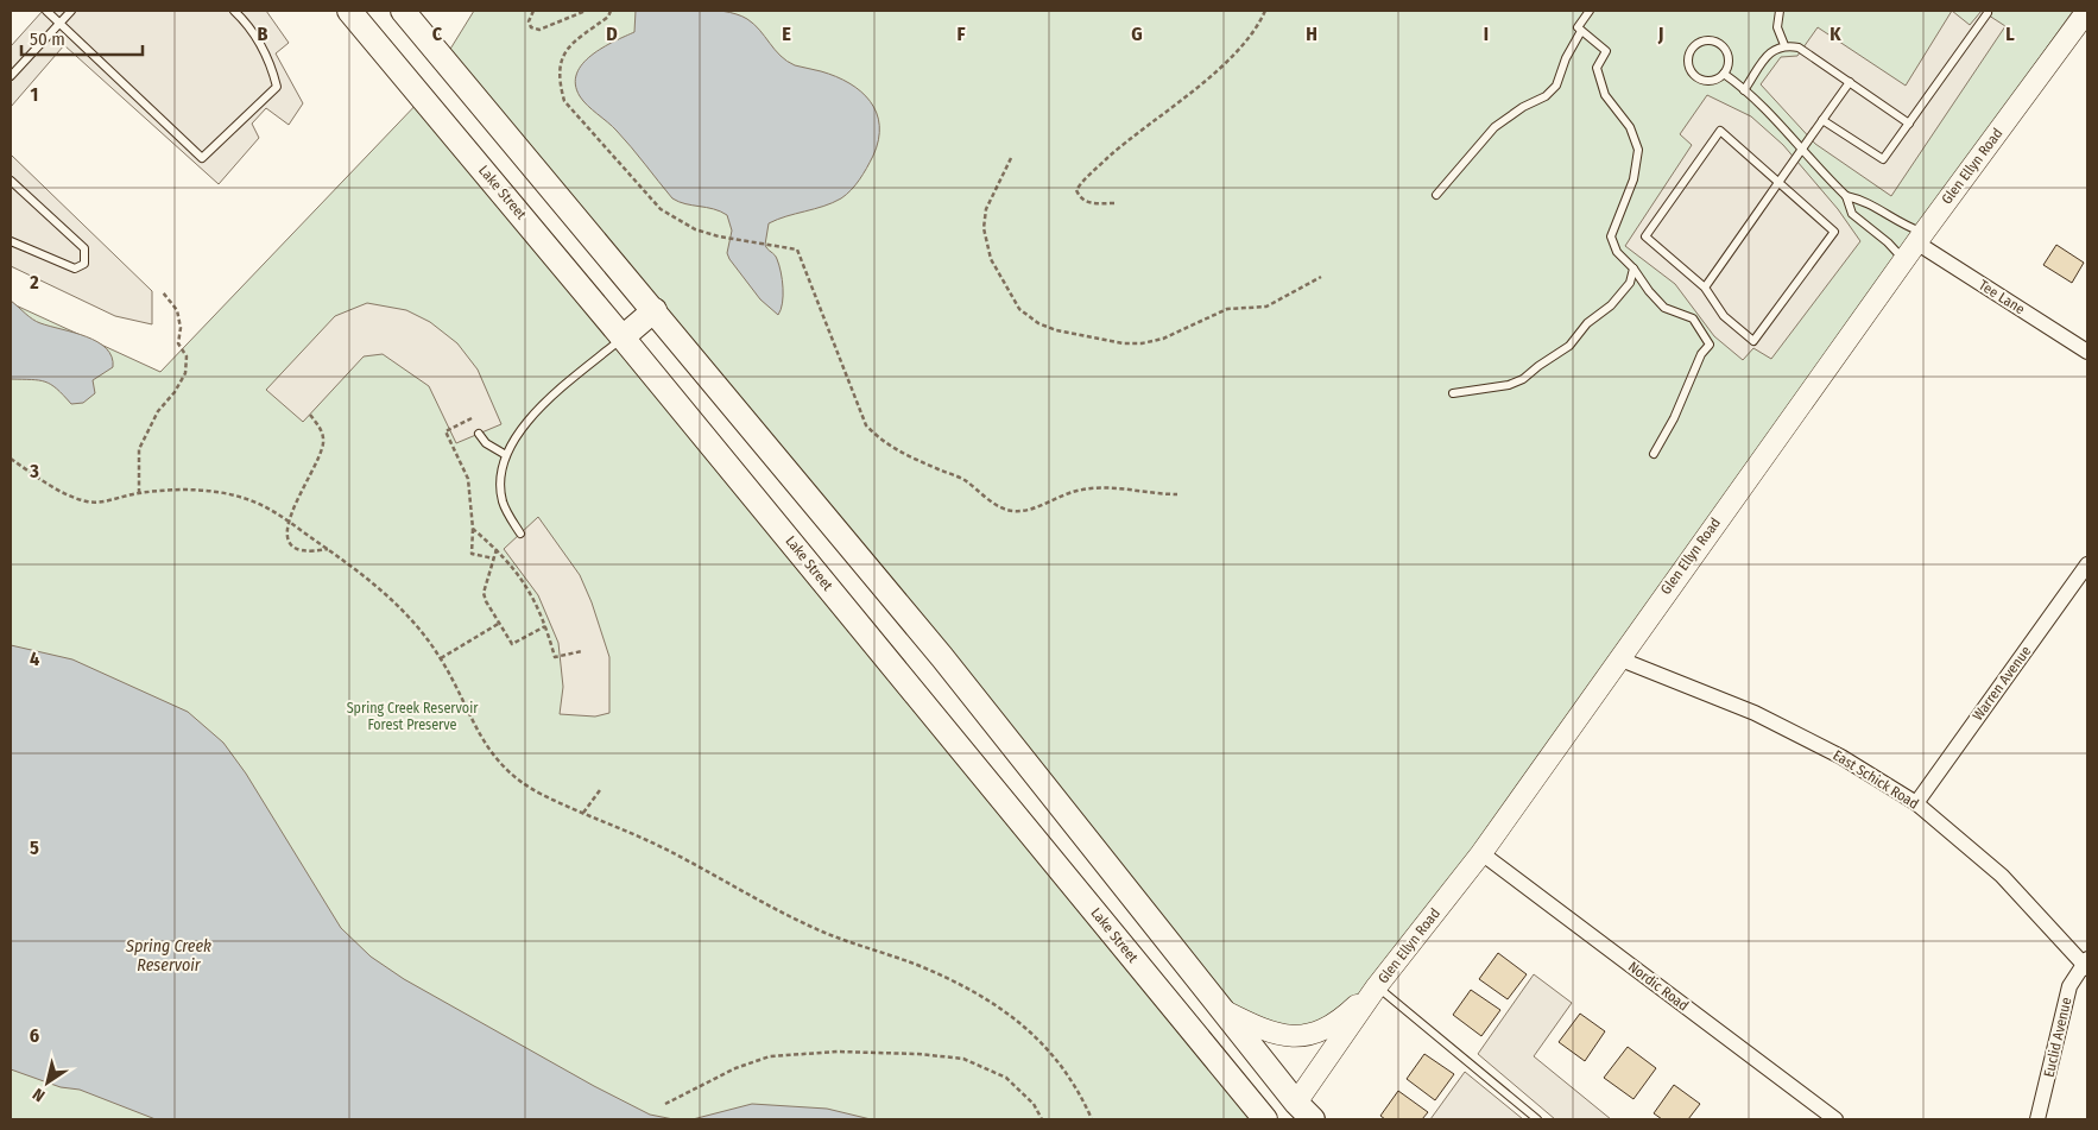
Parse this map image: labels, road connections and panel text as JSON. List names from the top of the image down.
{
  "streets": {
    "main road": ["Lake Street"],
    "street": [
      "Glen Ellyn Road",
      "Tee Lane",
      "Warren Avenue",
      "East Schick Road",
      "Nordic Road",
      "Euclid Avenue"
    ]
  },
  "crossings": [
    ["Glen Ellyn Road", "Tee Lane"],
    ["Glen Ellyn Road", "East Schick Road"],
    ["Glen Ellyn Road", "Nordic Road"],
    ["Warren Avenue", "East Schick Road"],
    ["East Schick Road", "Euclid Avenue"]
  ],
  "water": ["Spring Creek Reservoir"],
  "parks": ["Spring Creek Reservoir Forest Preserve"],
  "scale_bar": "50 m",
  "north": "bottom left",
  "grid": {
    "columns": [
      "B",
      "C",
      "D",
      "E",
      "F",
      "G",
      "H",
      "I",
      "J",
      "K",
      "L"
    ],
    "rows": [
      "1",
      "2",
      "3",
      "4",
      "5",
      "6"
    ]
  }
}
